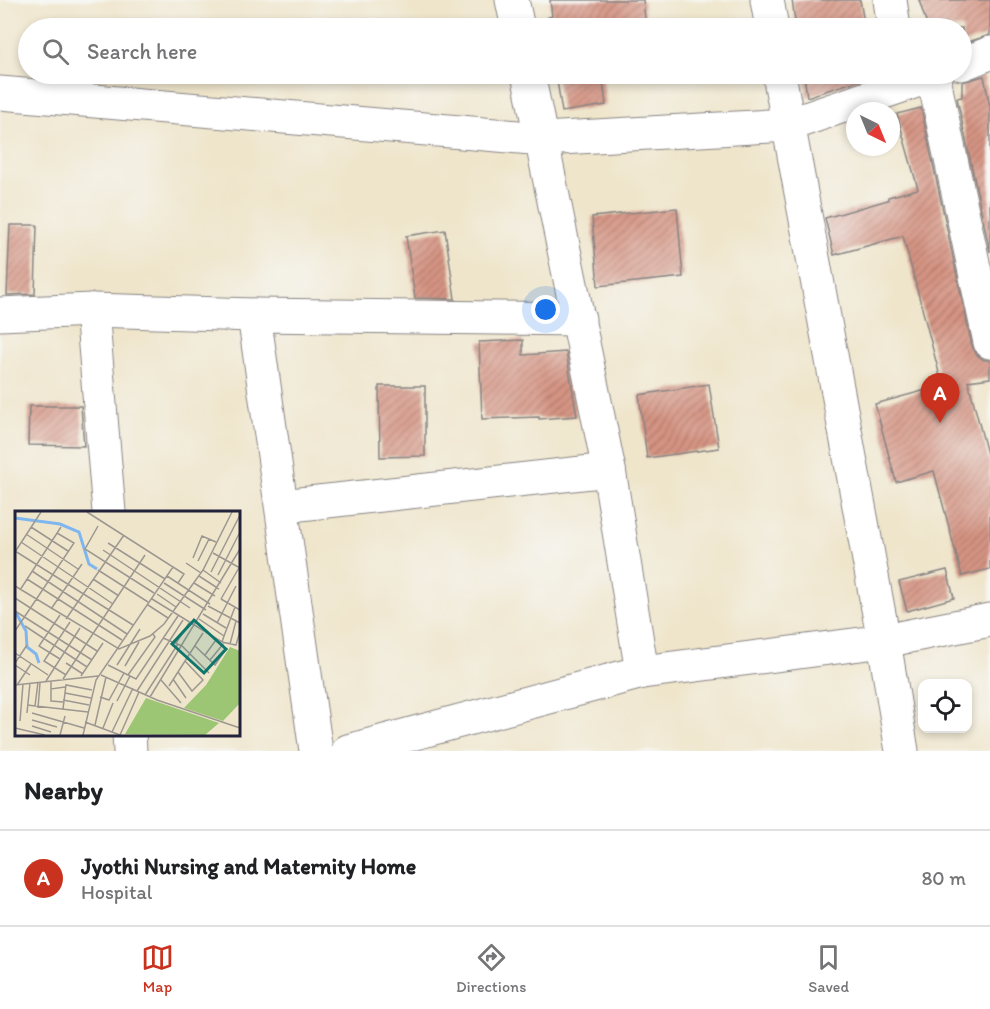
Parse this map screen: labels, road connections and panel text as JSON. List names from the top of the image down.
{
  "north": "bottom right",
  "page": {
    "search": "Search here",
    "pins": "A",
    "heading": "Nearby",
    "list": [
      {
        "mark": "A",
        "name": "Jyothi Nursing and Maternity Home",
        "note": "Hospital",
        "value": "80 m"
      }
    ],
    "nav": ["Map", "Directions", "Saved"]
  }
}
